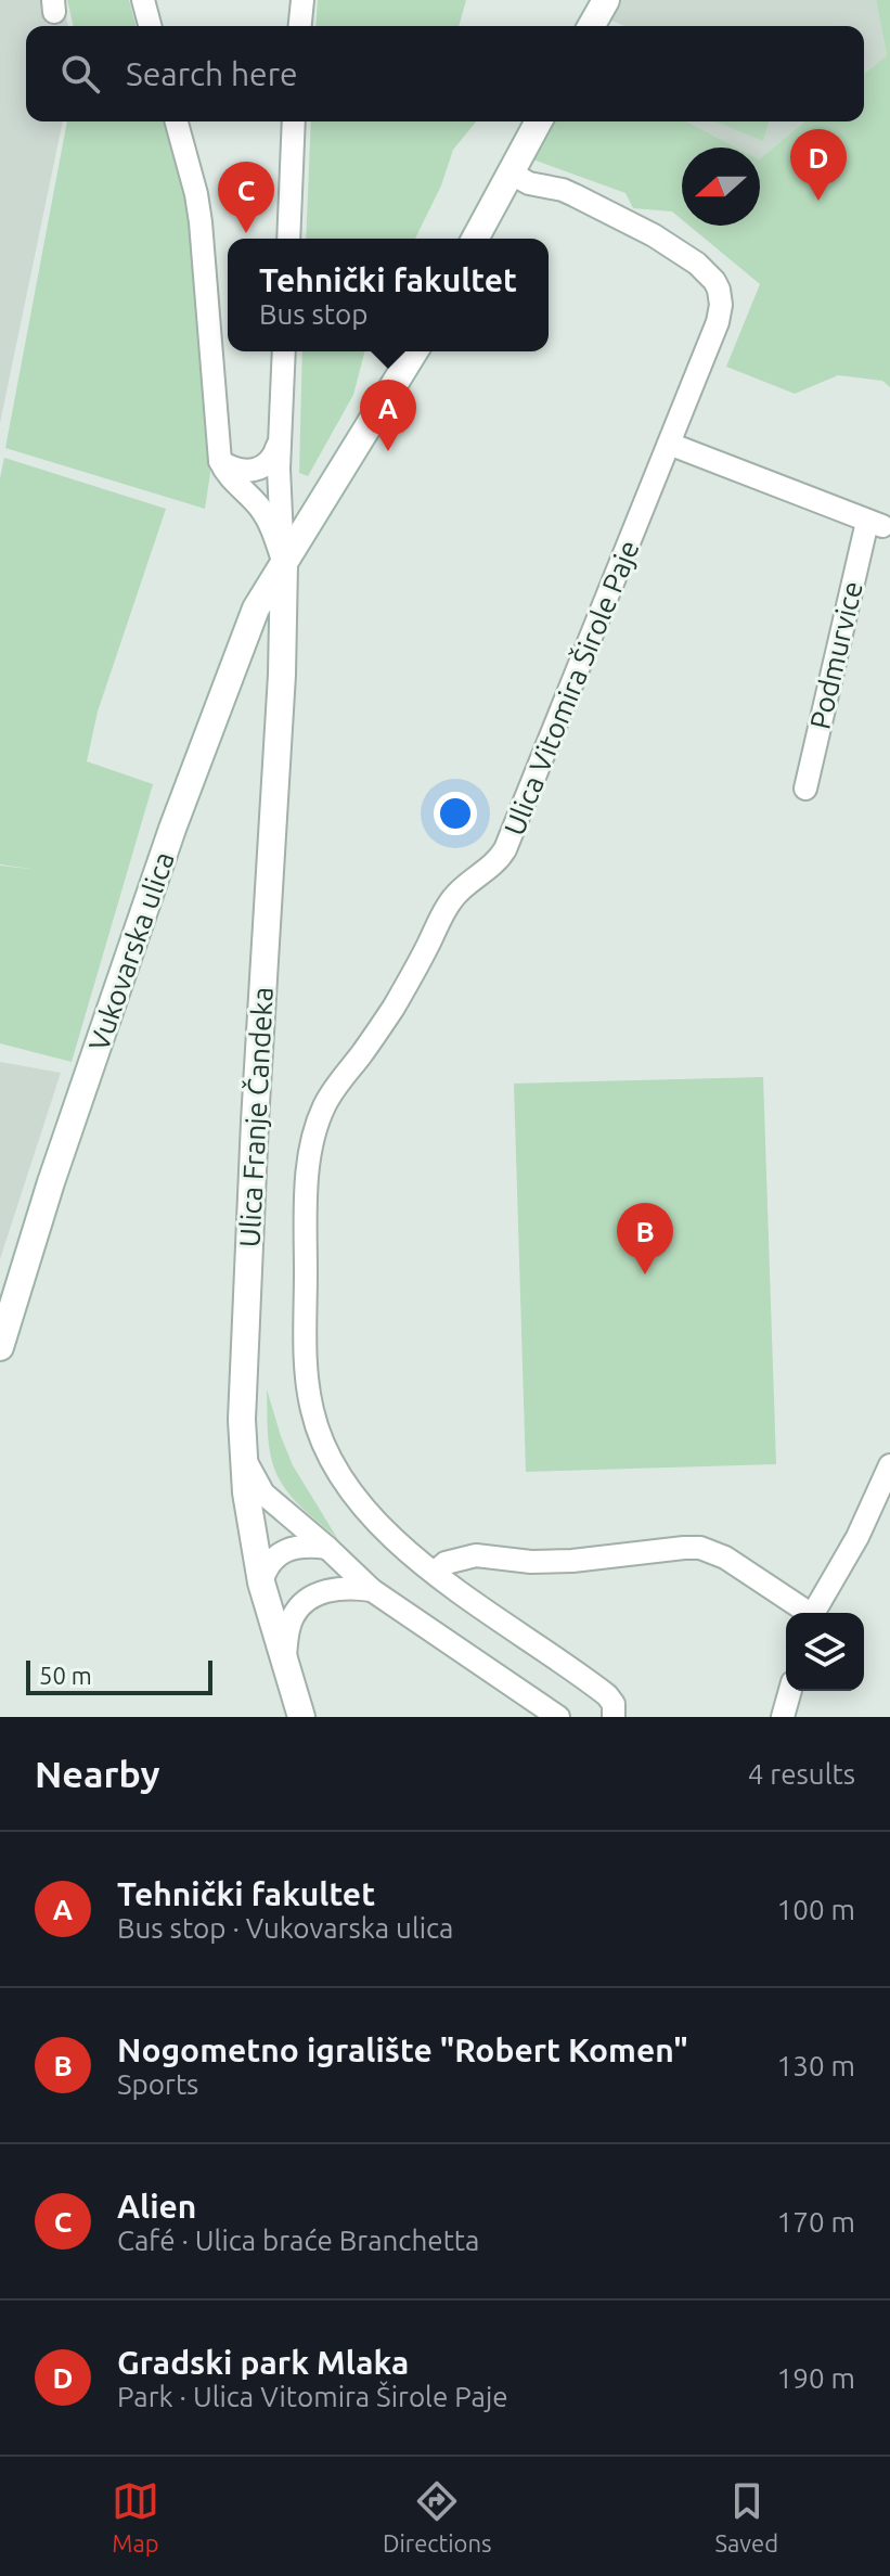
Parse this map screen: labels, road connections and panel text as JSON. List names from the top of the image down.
{
  "streets": {
    "main road": ["Vukovarska ulica", "Ulica Franje Čandeka"],
    "street": ["Podmurvice", "Ulica Vitomira Širole Paje"]
  },
  "crossings": [
    ["Podmurvice", "Ulica Vitomira Širole Paje"],
    ["Vukovarska ulica", "Ulica Franje Čandeka"]
  ],
  "scale_bar": "50 m",
  "north": "left",
  "page": {
    "search": "Search here",
    "pins": [
      "D",
      "C",
      "A",
      "B"
    ],
    "popup": ["Tehnički fakultet", "Bus stop"],
    "scale": "50 m",
    "heading": ["Nearby", "4 results"],
    "list": [
      {
        "mark": "A",
        "name": "Tehnički fakultet",
        "note": "Bus stop · Vukovarska ulica",
        "value": "100 m"
      },
      {
        "mark": "B",
        "name": "Nogometno igralište \"Robert Komen\"",
        "note": "Sports",
        "value": "130 m"
      },
      {
        "mark": "C",
        "name": "Alien",
        "note": "Café · Ulica braće Branchetta",
        "value": "170 m"
      },
      {
        "mark": "D",
        "name": "Gradski park Mlaka",
        "note": "Park · Ulica Vitomira Širole Paje",
        "value": "190 m"
      }
    ],
    "nav": ["Map", "Directions", "Saved"]
  }
}
